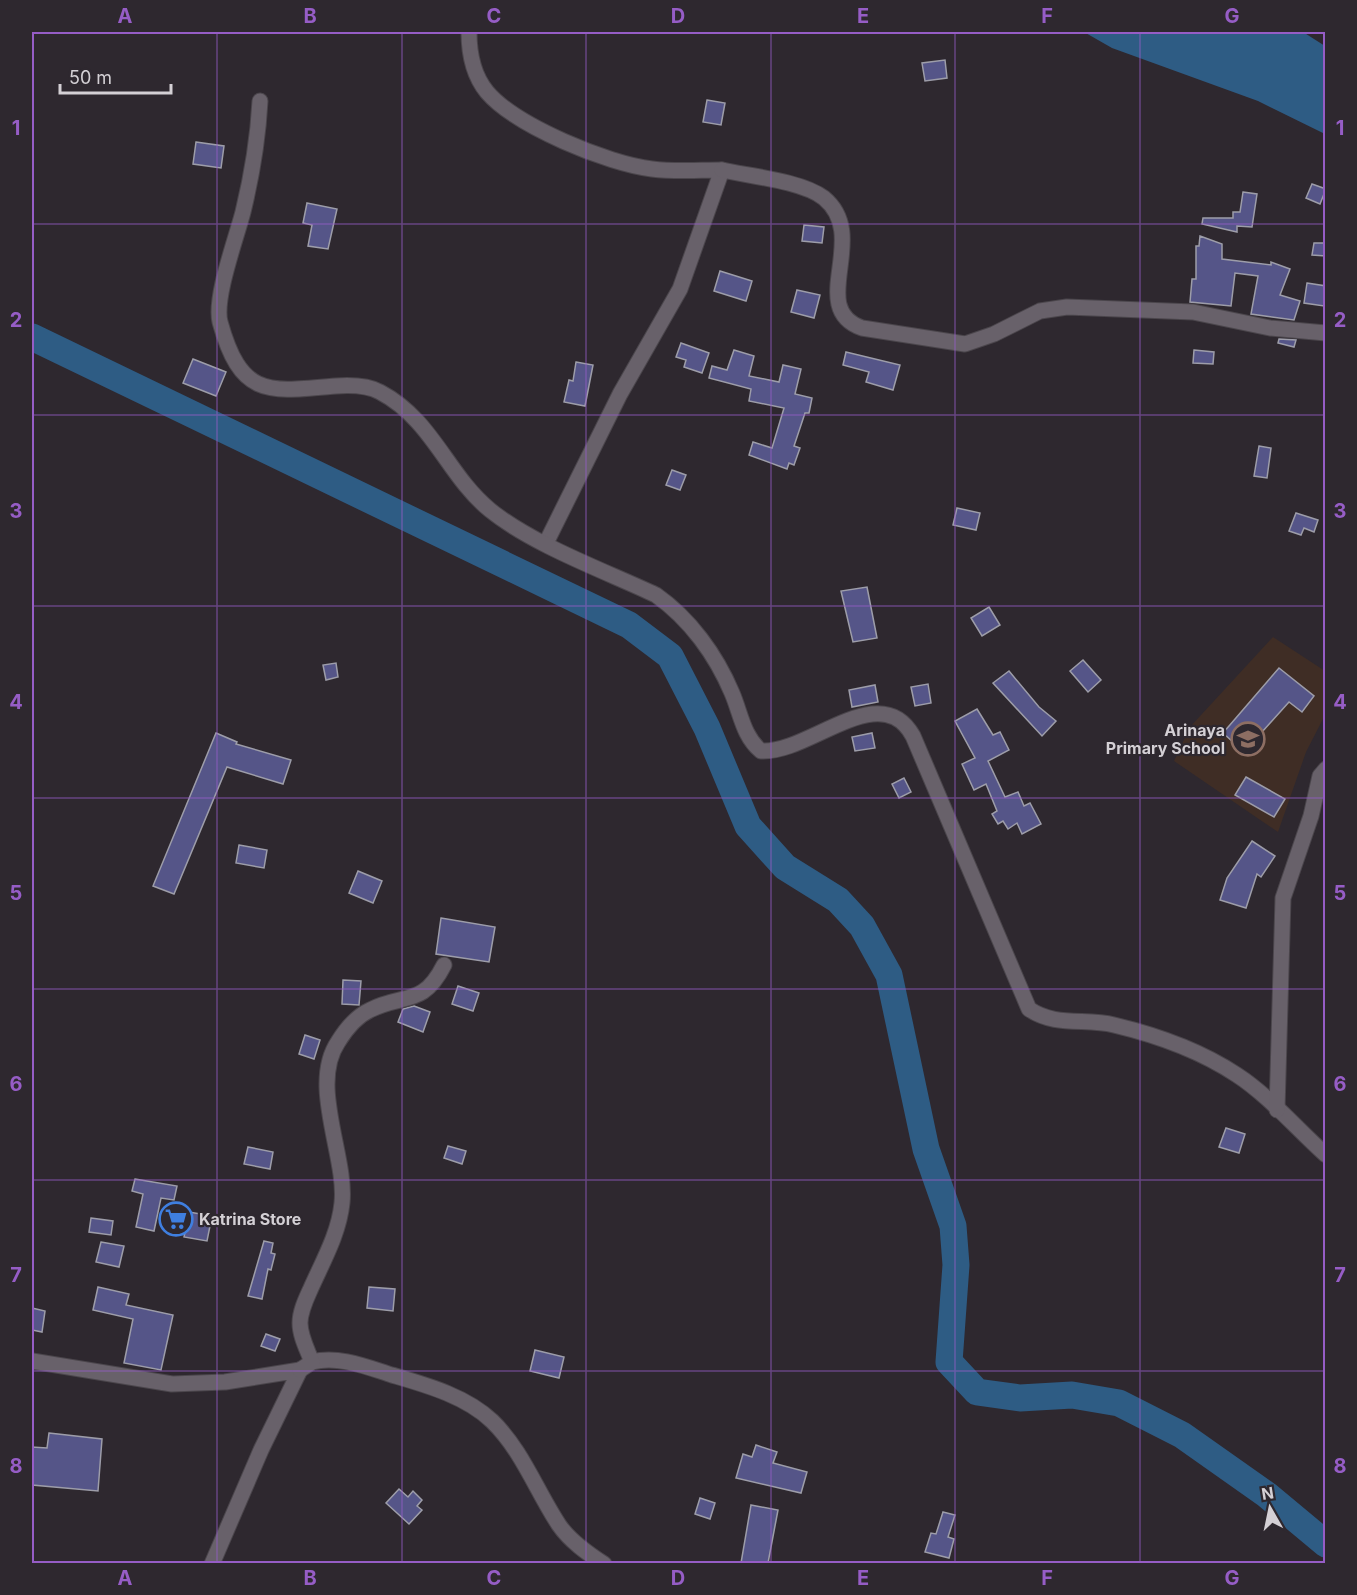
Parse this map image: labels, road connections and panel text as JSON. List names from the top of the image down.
{
  "places": {
    "school or university": ["Arinaya Primary School"],
    "supermarket": ["Katrina Store"]
  },
  "scale_bar": "50 m",
  "north": "top",
  "grid": {
    "columns": [
      "A",
      "B",
      "C",
      "D",
      "E",
      "F",
      "G"
    ],
    "rows": [
      "1",
      "2",
      "3",
      "4",
      "5",
      "6",
      "7",
      "8"
    ]
  }
}
